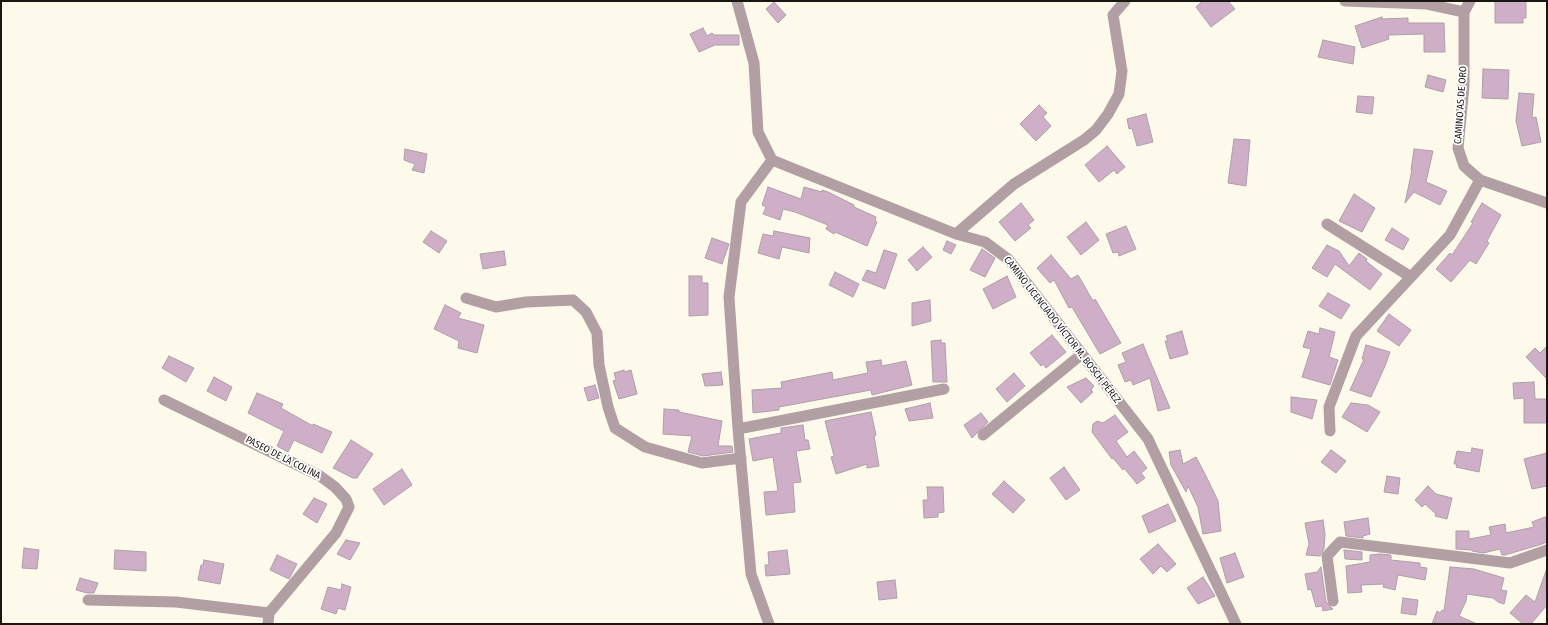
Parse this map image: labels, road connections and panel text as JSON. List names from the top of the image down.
{
  "streets": {
    "street": ["CAMINO AS DE ORO", "CAMINO LICENCIADO VÍCTOR M. BOSCH PÉREZ", "PASEO DE LA COLINA"]
  }
}
